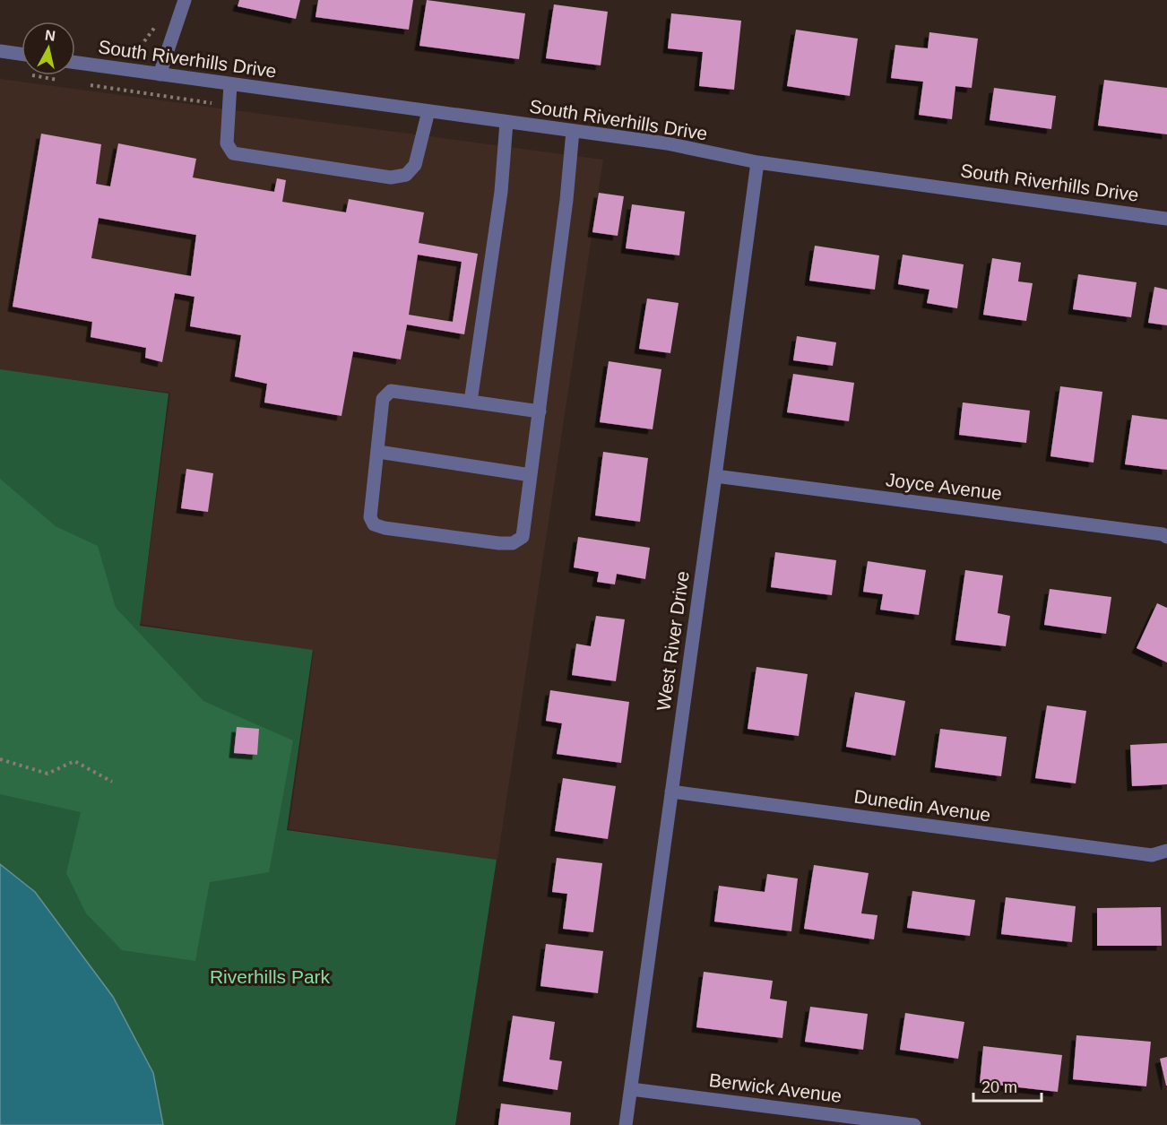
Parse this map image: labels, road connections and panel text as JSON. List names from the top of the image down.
{
  "streets": {
    "street": [
      "South Riverhills Drive",
      "Joyce Avenue",
      "West River Drive",
      "Dunedin Avenue",
      "Berwick Avenue"
    ]
  },
  "crossings": [
    ["South Riverhills Drive", "West River Drive"],
    ["Joyce Avenue", "West River Drive"],
    ["West River Drive", "Dunedin Avenue"],
    ["West River Drive", "Berwick Avenue"]
  ],
  "parks": ["Riverhills Park"],
  "scale_bar": "20 m",
  "north": "top"
}
